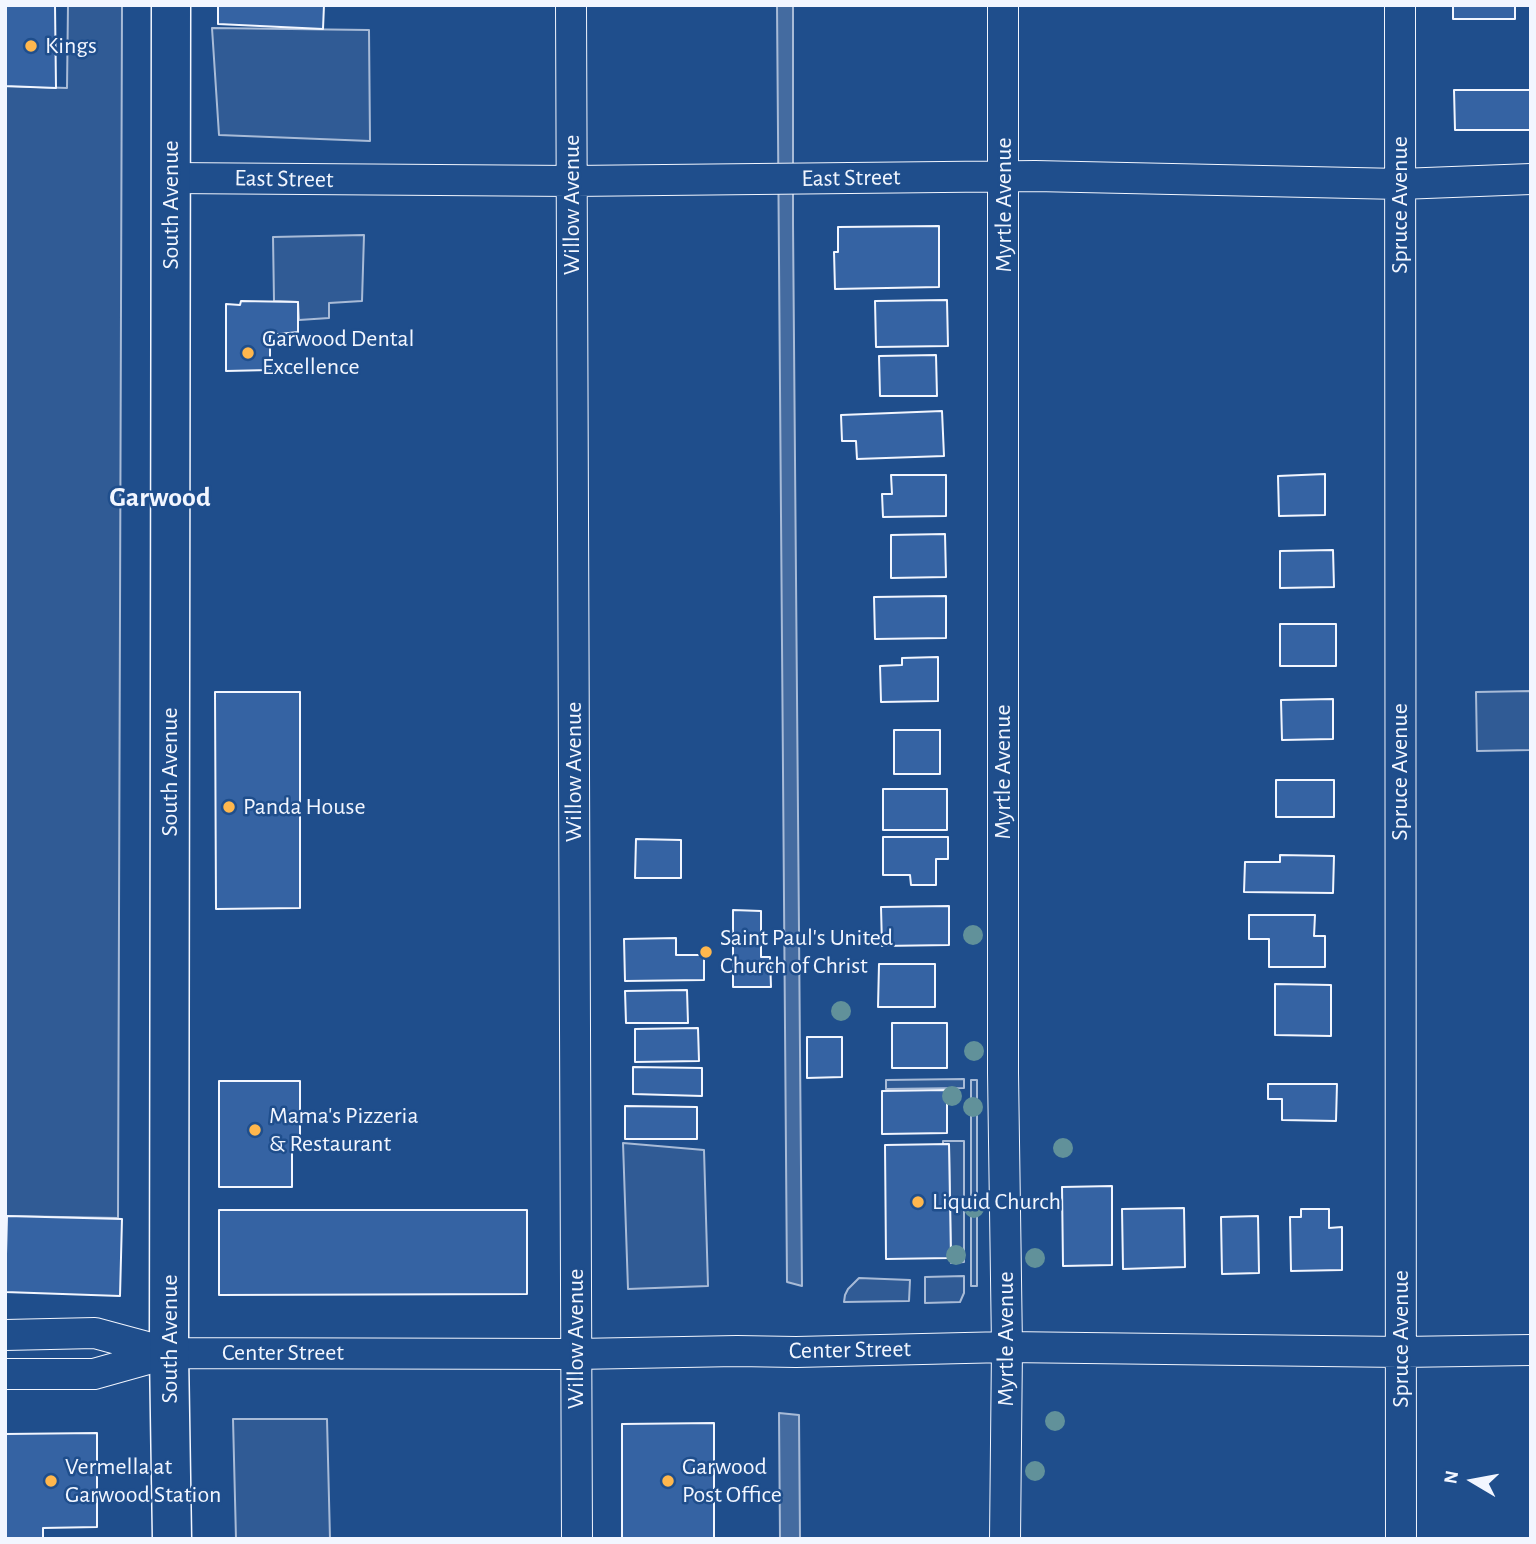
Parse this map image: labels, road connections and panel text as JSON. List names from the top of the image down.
{
  "streets": {
    "main road": ["South Avenue"],
    "street": [
      "East Street",
      "Willow Avenue",
      "Myrtle Avenue",
      "Spruce Avenue",
      "Center Street"
    ]
  },
  "crossings": [
    ["East Street", "South Avenue"],
    ["East Street", "Willow Avenue"],
    ["East Street", "Myrtle Avenue"],
    ["East Street", "Spruce Avenue"],
    ["South Avenue", "Center Street"],
    ["Willow Avenue", "Center Street"],
    ["Myrtle Avenue", "Center Street"],
    ["Spruce Avenue", "Center Street"]
  ],
  "districts": ["Garwood"],
  "places": [
    "Kings",
    "Garwood Dental Excellence",
    "Panda House",
    "Saint Paul's United Church of Christ",
    "Mama's Pizzeria & Restaurant",
    "Liquid Church",
    "Vermella at Garwood Station",
    "Garwood Post Office"
  ],
  "north": "left"
}
